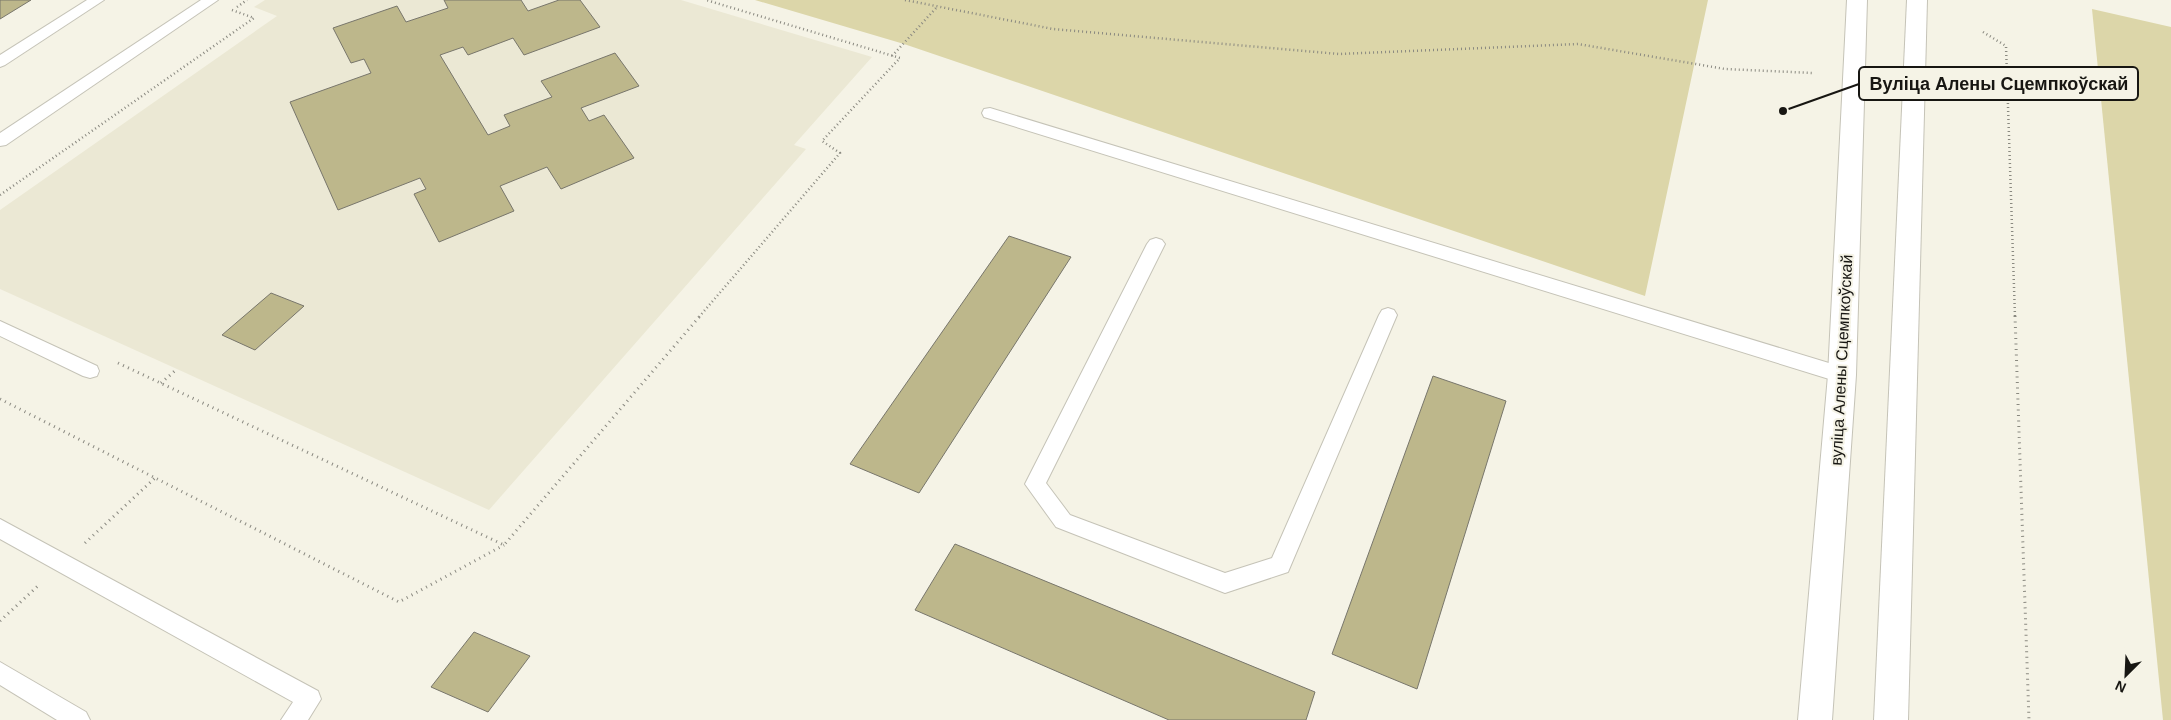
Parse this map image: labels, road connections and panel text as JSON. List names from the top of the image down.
{
  "streets": {
    "main road": ["вуліца Алены Сцемпкоўскай"]
  },
  "places": ["Вуліца Алены Сцемпкоўскай"],
  "north": "bottom left"
}
